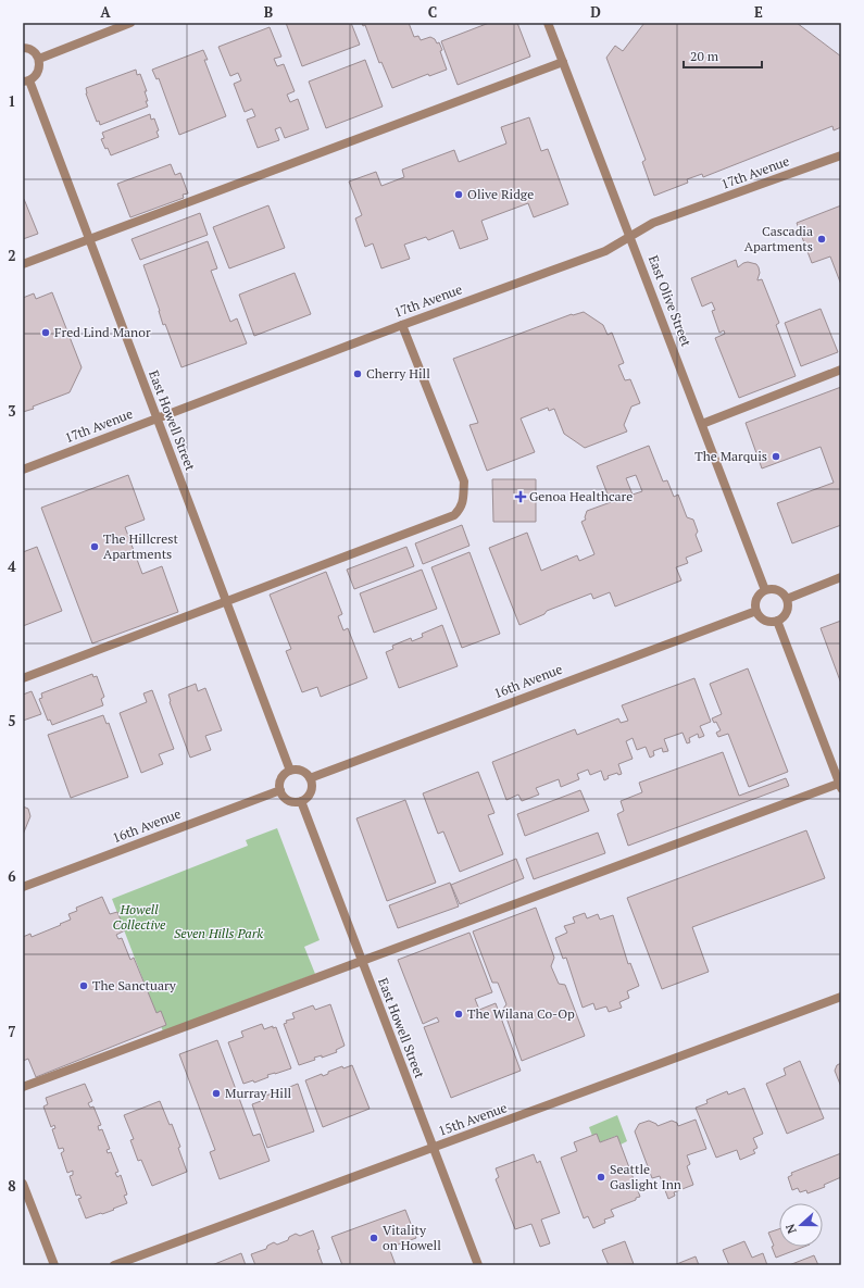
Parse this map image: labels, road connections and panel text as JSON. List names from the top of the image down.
{
  "streets": {
    "street": [
      "17th Avenue",
      "East Olive Street",
      "East Howell Street",
      "16th Avenue",
      "15th Avenue"
    ]
  },
  "crossings": [
    ["17th Avenue", "East Olive Street"],
    ["17th Avenue", "East Howell Street"],
    ["East Olive Street", "16th Avenue"],
    ["East Howell Street", "16th Avenue"],
    ["East Howell Street", "15th Avenue"]
  ],
  "parks": ["Howell Collective", "Seven Hills Park"],
  "places": {
    "other": [
      "Olive Ridge",
      "Cascadia Apartments",
      "Fred Lind Manor",
      "Cherry Hill",
      "The Marquis",
      "The Hillcrest Apartments",
      "The Sanctuary",
      "The Wilana Co-Op",
      "Murray Hill",
      "Seattle Gaslight Inn",
      "Vitality on Howell"
    ],
    "health": ["Genoa Healthcare"]
  },
  "scale_bar": "20 m",
  "north": "left",
  "grid": {
    "columns": [
      "A",
      "B",
      "C",
      "D",
      "E"
    ],
    "rows": [
      "1",
      "2",
      "3",
      "4",
      "5",
      "6",
      "7",
      "8"
    ]
  }
}
